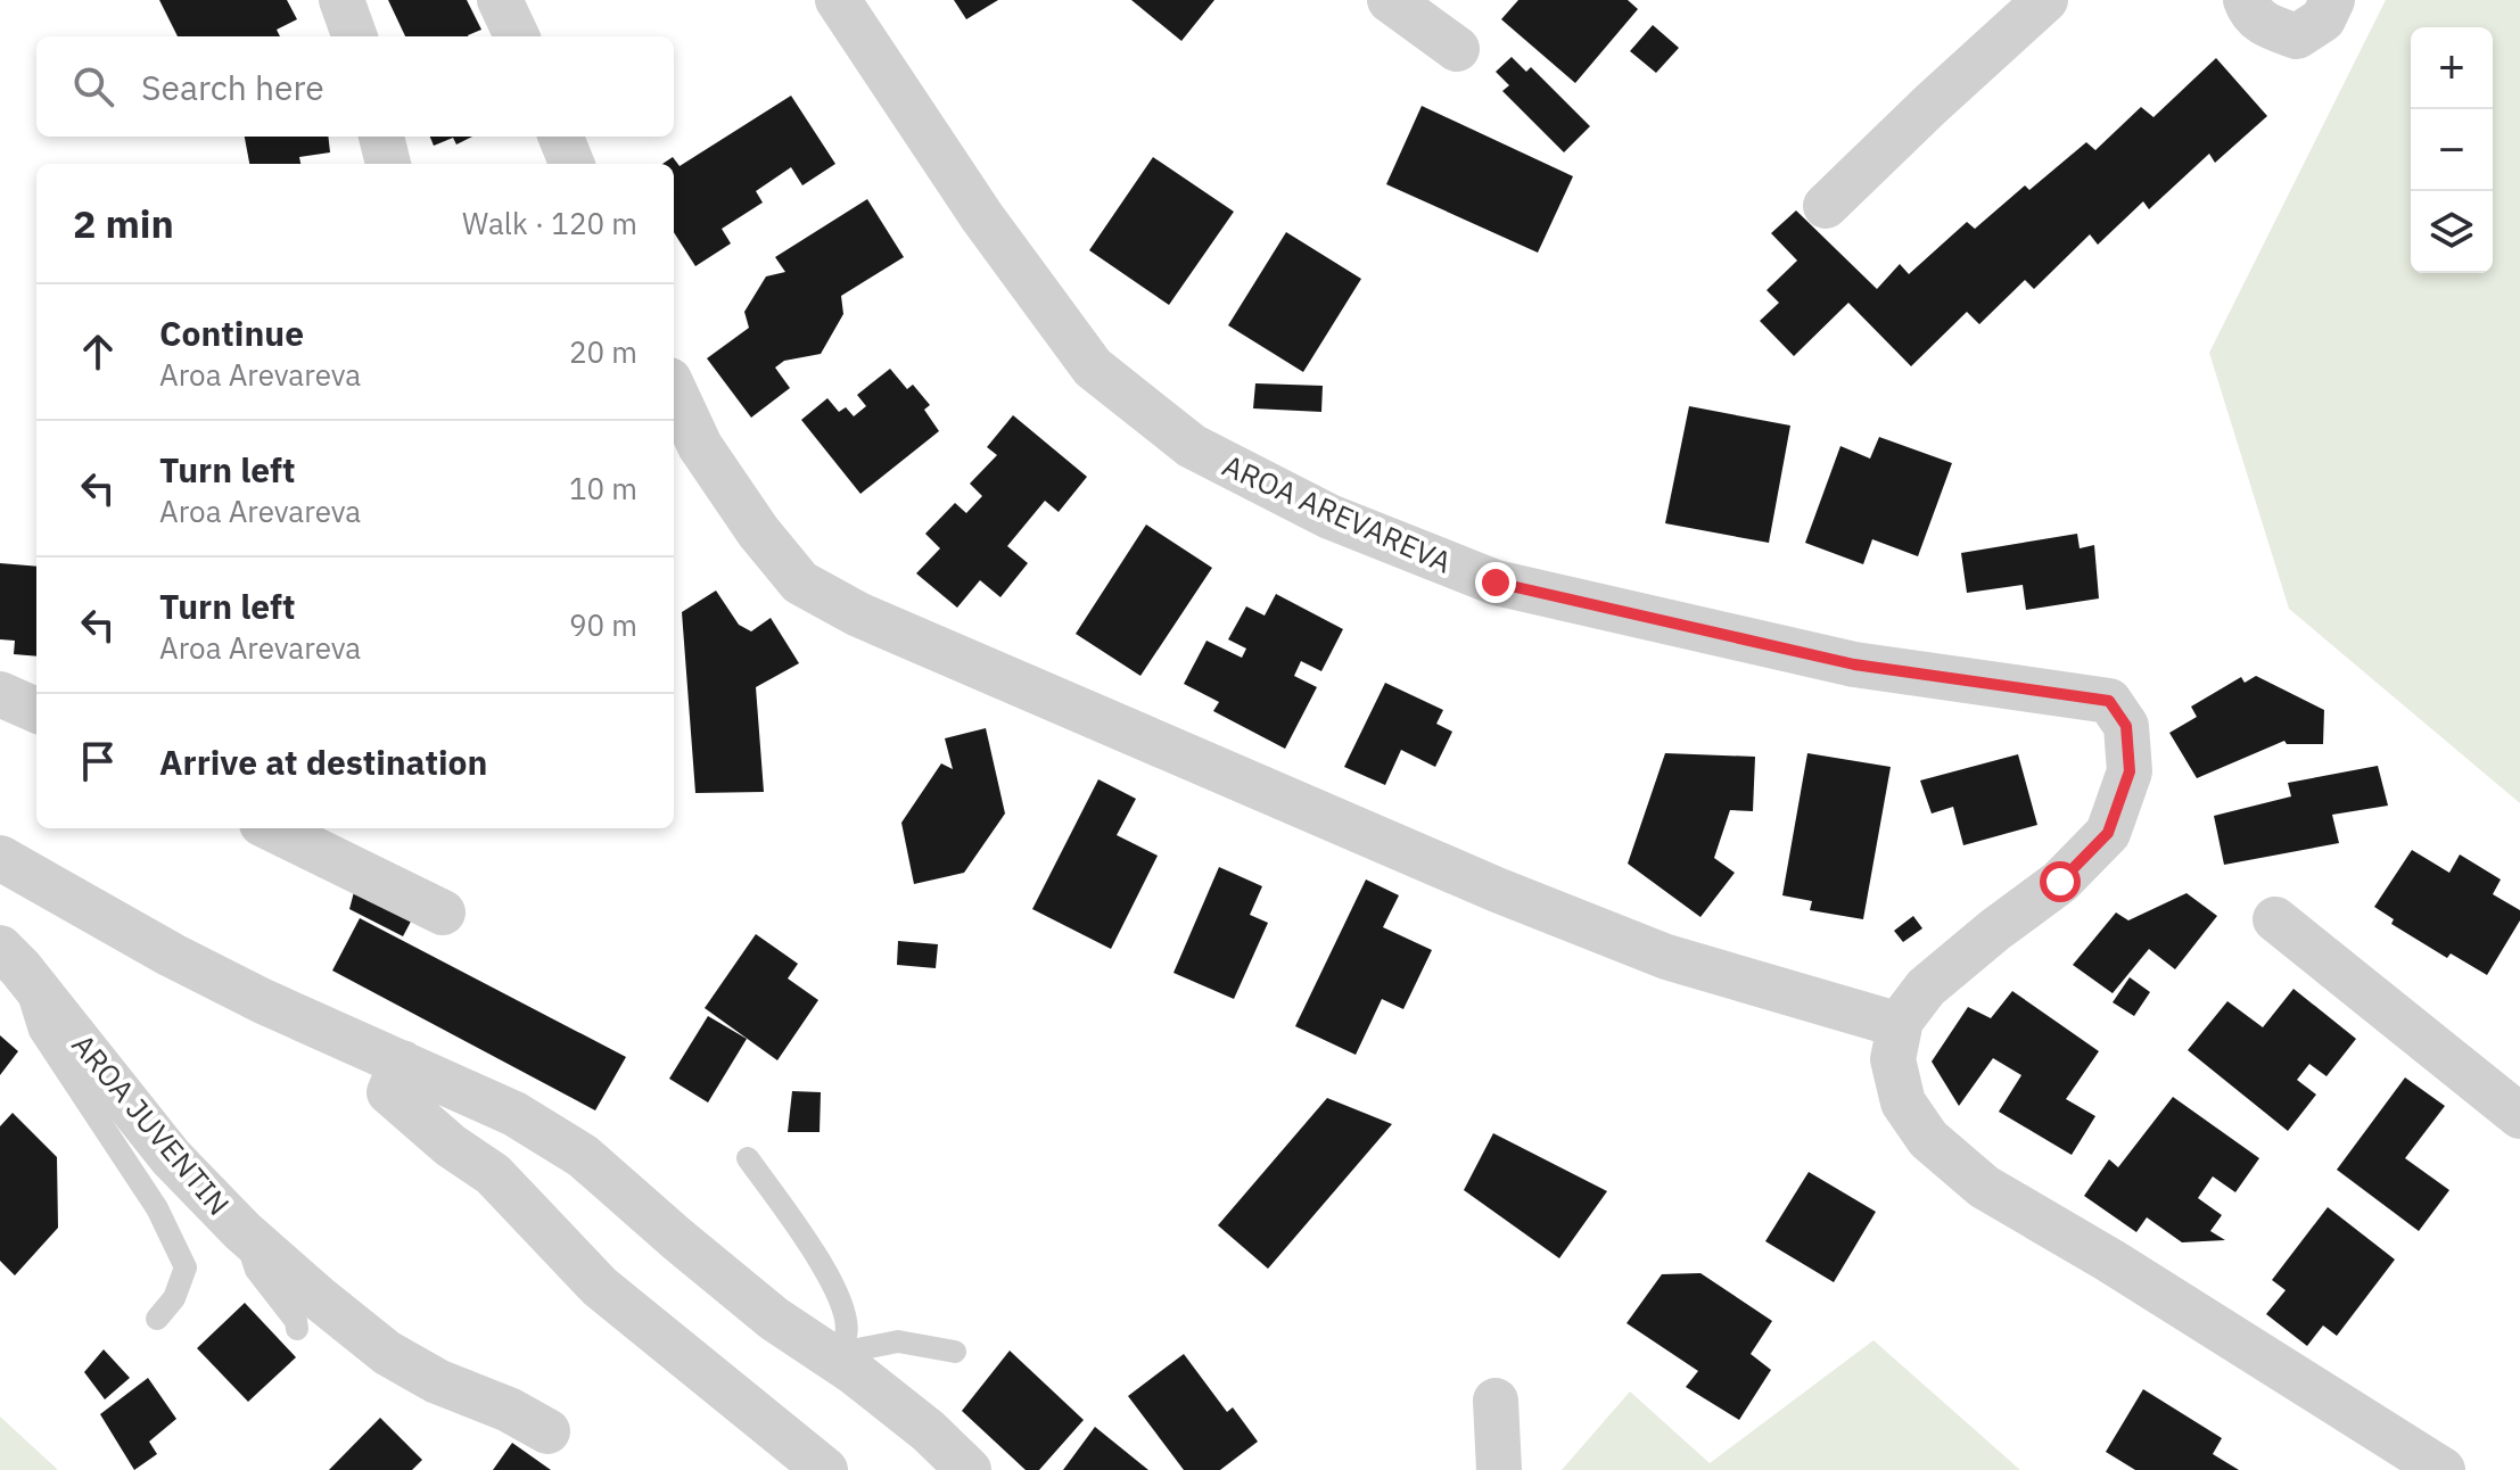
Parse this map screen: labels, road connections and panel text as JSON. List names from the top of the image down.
{
  "streets": {
    "street": ["AROA AREVAREVA", "AROA JUVENTIN"]
  },
  "page": {
    "map_buttons": ["+", "−"],
    "search": "Search here",
    "heading": ["2 min", "Walk · 120 m"],
    "list": [
      ["Continue", "Aroa Arevareva", "20 m"],
      ["Turn left", "Aroa Arevareva", "10 m"],
      ["Turn left", "Aroa Arevareva", "90 m"],
      "Arrive at destination"
    ]
  }
}
